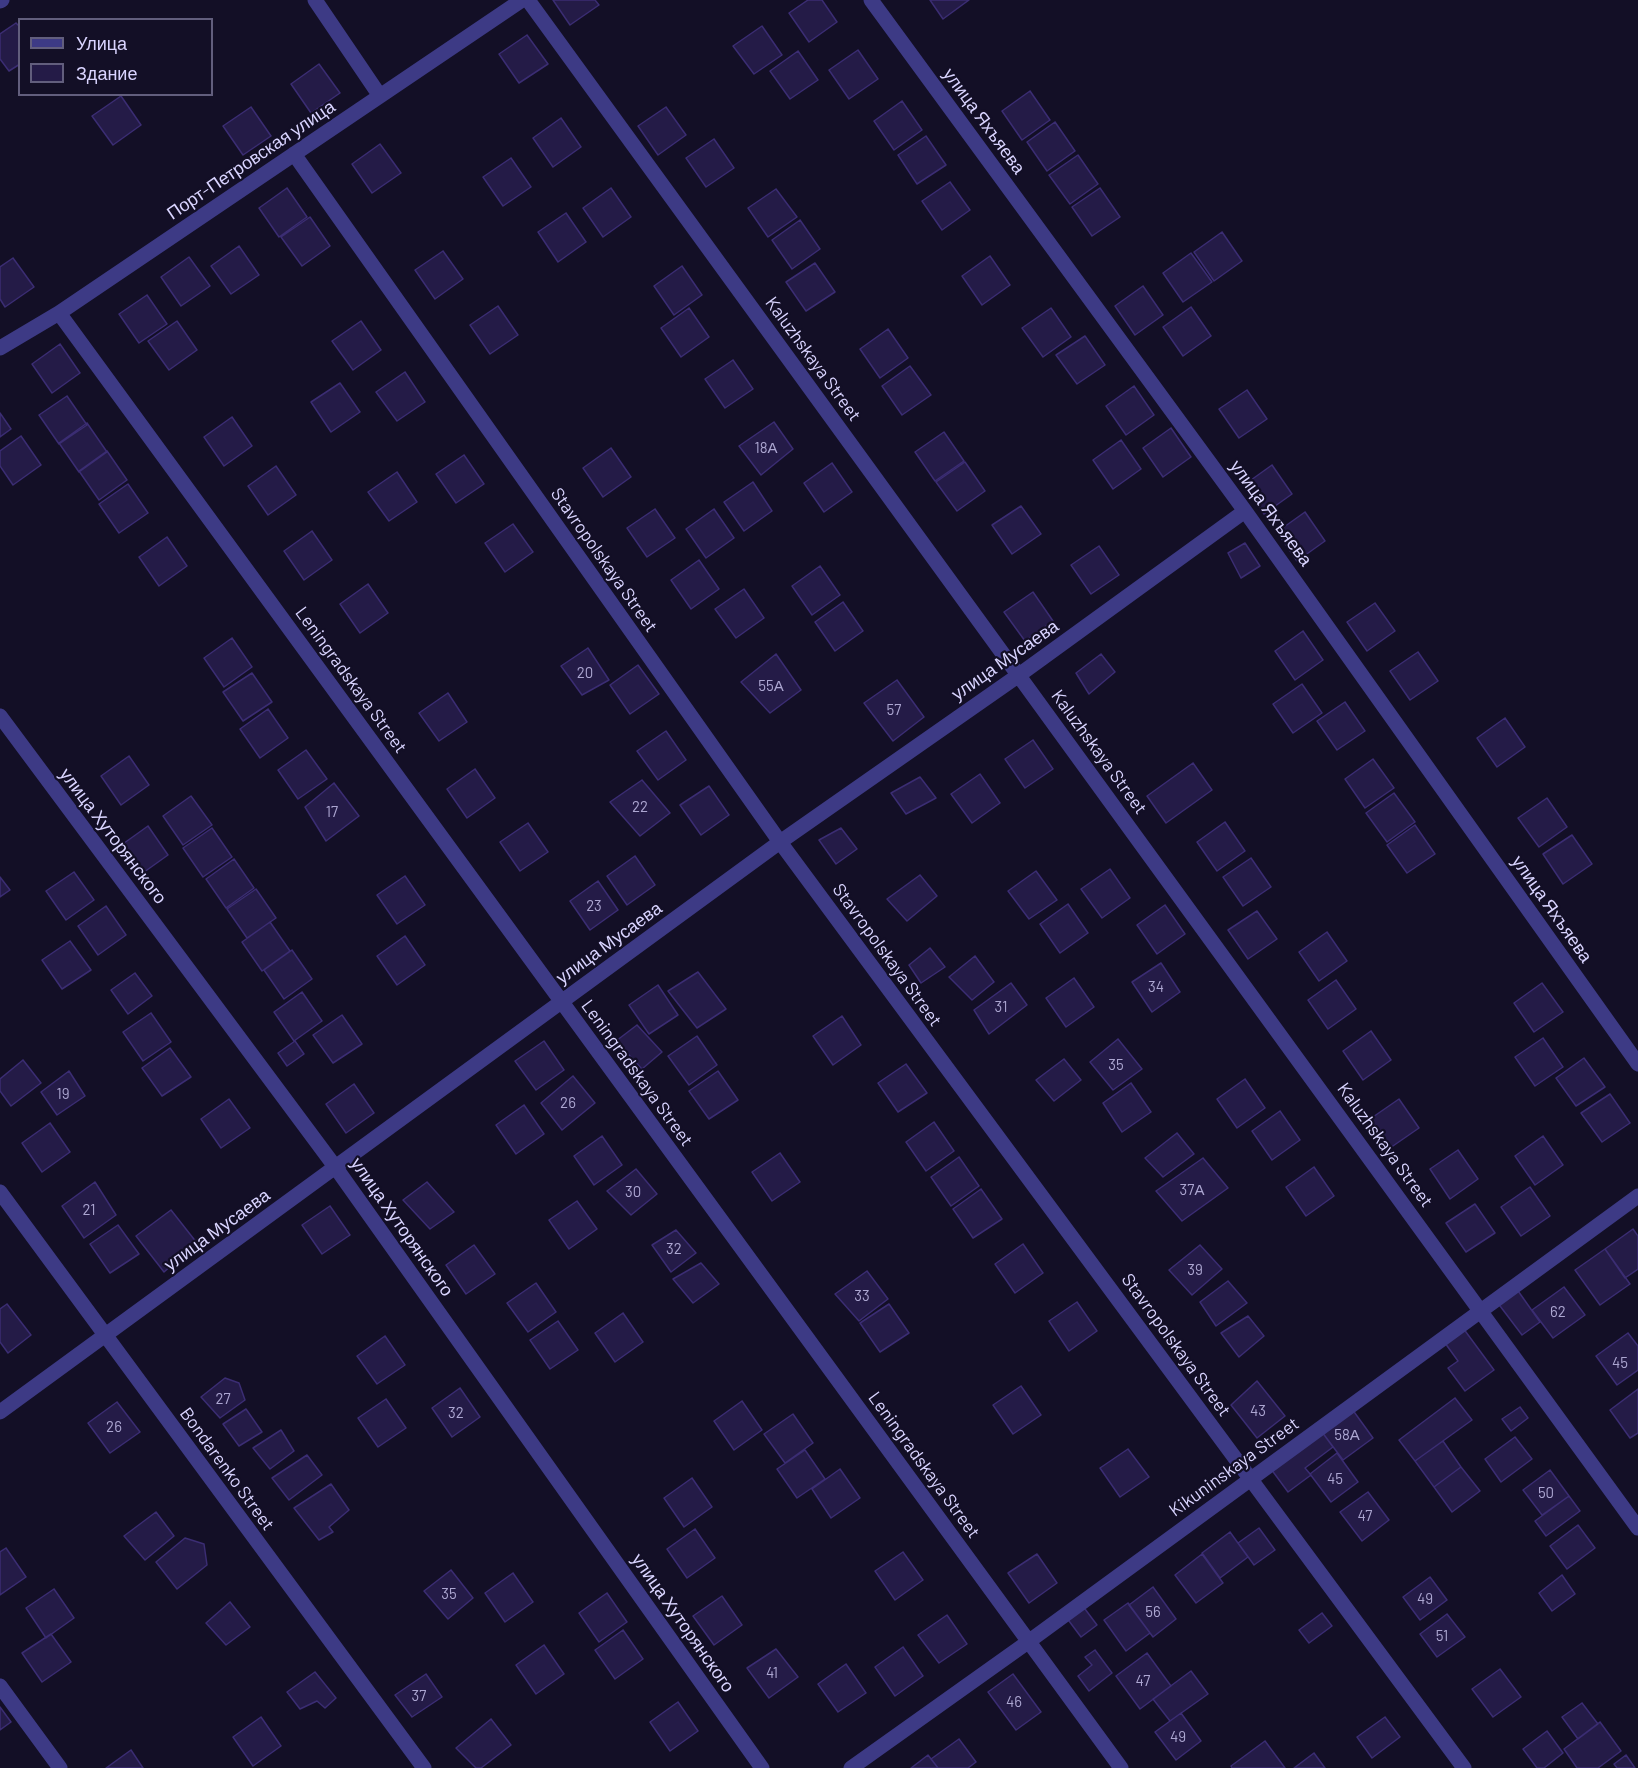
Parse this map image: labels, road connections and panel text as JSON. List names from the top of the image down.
{
  "streets": {
    "street": [
      "улица Яхъяева",
      "Порт-Петровская улица",
      "Kaluzhskaya Street",
      "Stavropolskaya Street",
      "улица Мусаева",
      "Leningradskaya Street",
      "улица Хуторянского",
      "Kikuninskaya Street",
      "Bondarenko Street"
    ]
  },
  "crossings": [
    ["улица Яхъяева", "улица Мусаева"],
    ["Порт-Петровская улица", "Stavropolskaya Street"],
    ["Порт-Петровская улица", "Leningradskaya Street"],
    ["Kaluzhskaya Street", "улица Мусаева"],
    ["Kaluzhskaya Street", "Kikuninskaya Street"],
    ["Stavropolskaya Street", "улица Мусаева"],
    ["Stavropolskaya Street", "Kikuninskaya Street"],
    ["улица Мусаева", "Leningradskaya Street"],
    ["улица Мусаева", "улица Хуторянского"],
    ["улица Мусаева", "Bondarenko Street"],
    ["Leningradskaya Street", "Kikuninskaya Street"]
  ],
  "house_numbers": [
    "18А",
    "20",
    "55А",
    "57",
    "22",
    "17",
    "23",
    "34",
    "31",
    "35",
    "19",
    "26",
    "37А",
    "30",
    "21",
    "32",
    "39",
    "33",
    "62",
    "45",
    "27",
    "43",
    "32",
    "26",
    "58А",
    "45",
    "50",
    "47",
    "35",
    "49",
    "56",
    "51",
    "41",
    "47",
    "37",
    "46",
    "49"
  ],
  "legend": ["Улица", "Здание"]
}
